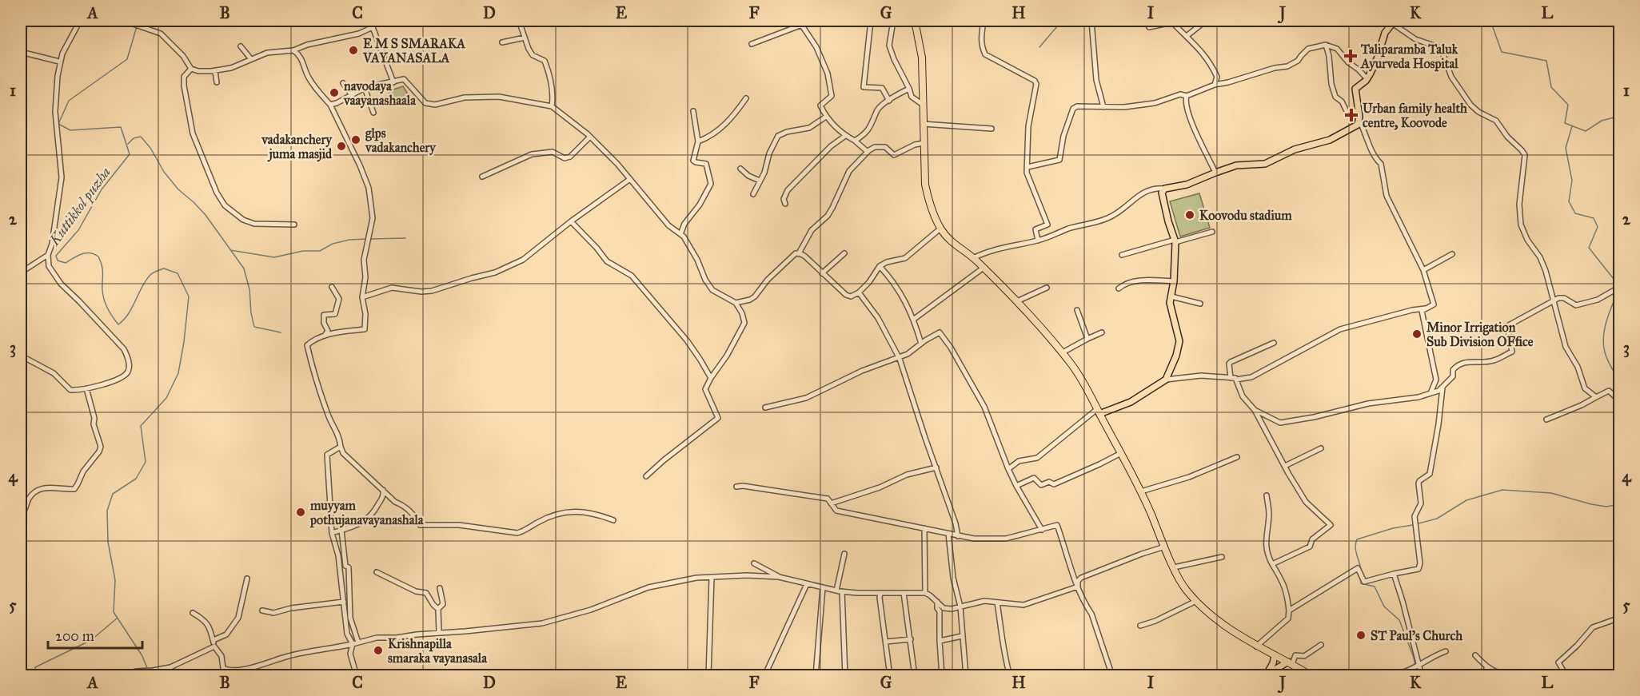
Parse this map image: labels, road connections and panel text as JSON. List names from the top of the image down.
{
  "water": ["Kuttikkol puzha"],
  "places": {
    "other": [
      "E M S SMARAKA VAYANASALA",
      "navodaya vaayanashaala",
      "glps vadakanchery",
      "vadakanchery juma masjid",
      "Koovodu stadium",
      "Minor Irrigation Sub Division OFfice",
      "muyyam pothujanavayanashala",
      "ST Paul's Church",
      "Krishnapilla smaraka vayanasala"
    ],
    "health": ["Taliparamba Taluk Ayurveda Hospital", "Urban family health centre, Koovode"]
  },
  "scale_bar": "200 m",
  "grid": {
    "columns": [
      "A",
      "B",
      "C",
      "D",
      "E",
      "F",
      "G",
      "H",
      "I",
      "J",
      "K",
      "L"
    ],
    "rows": [
      "1",
      "2",
      "3",
      "4",
      "5"
    ]
  }
}
